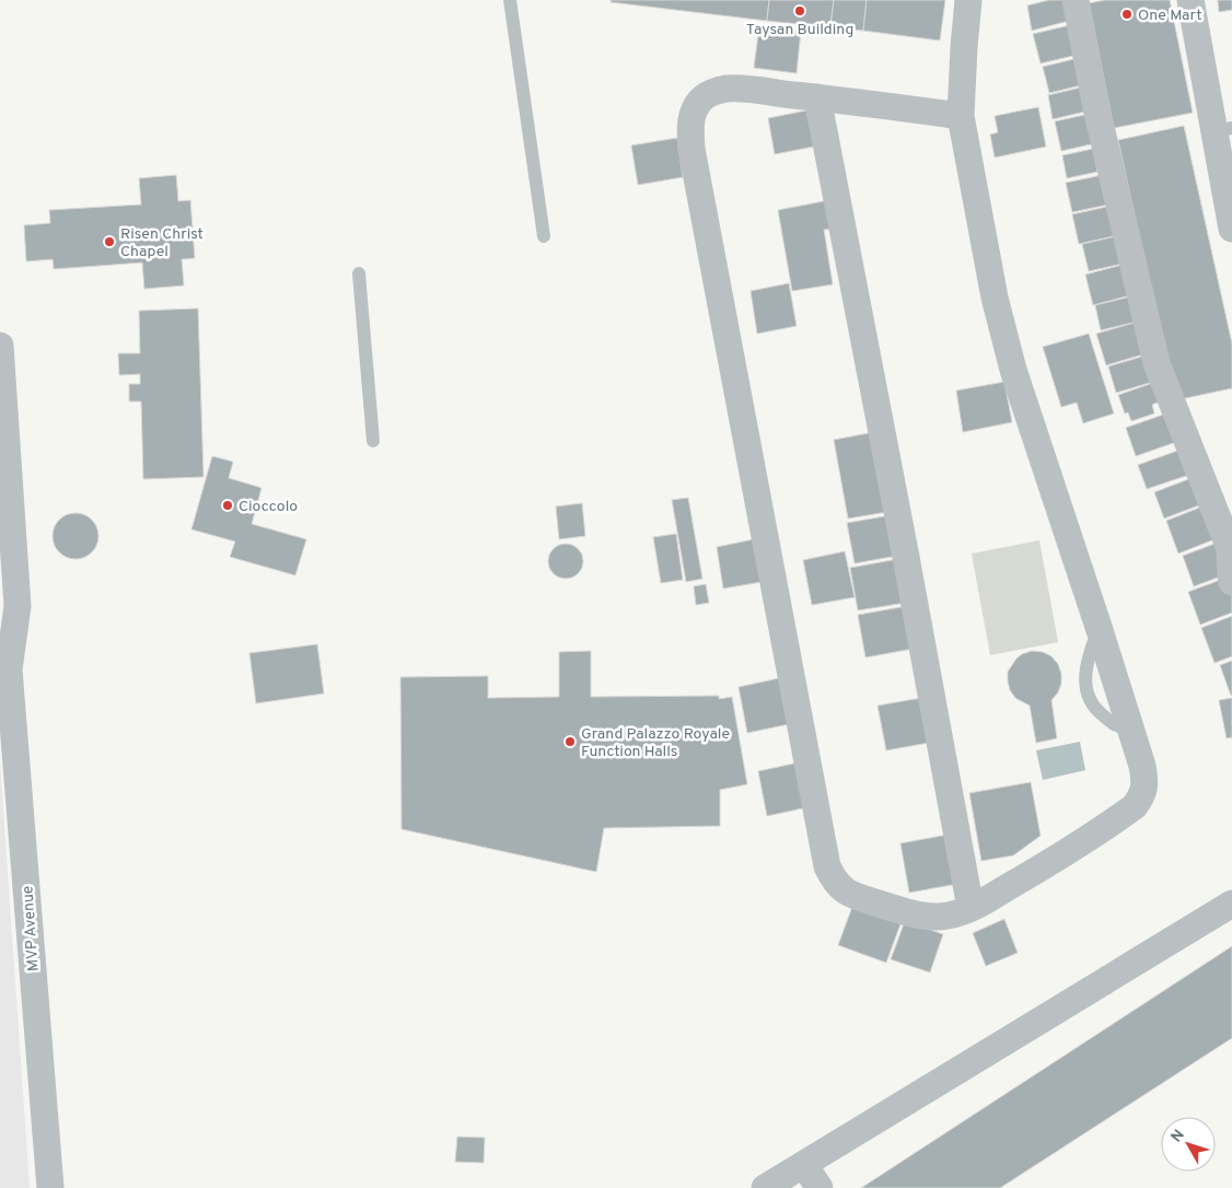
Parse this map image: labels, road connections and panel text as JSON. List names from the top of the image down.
{
  "streets": {
    "street": ["MVP Avenue"]
  },
  "places": [
    "Taysan Building",
    "One Mart",
    "Risen Christ Chapel",
    "Cioccolo",
    "Grand Palazzo Royale Function Halls"
  ],
  "north": "top left"
}
